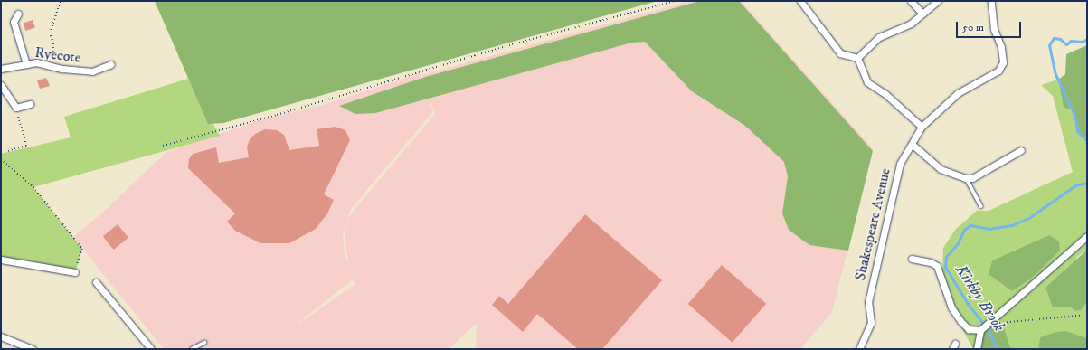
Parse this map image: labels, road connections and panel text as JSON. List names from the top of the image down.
{
  "streets": {
    "street": ["Ryecote", "Shakespeare Avenue"]
  },
  "water": ["Kirkby Brook"],
  "scale_bar": "50 m"
}
